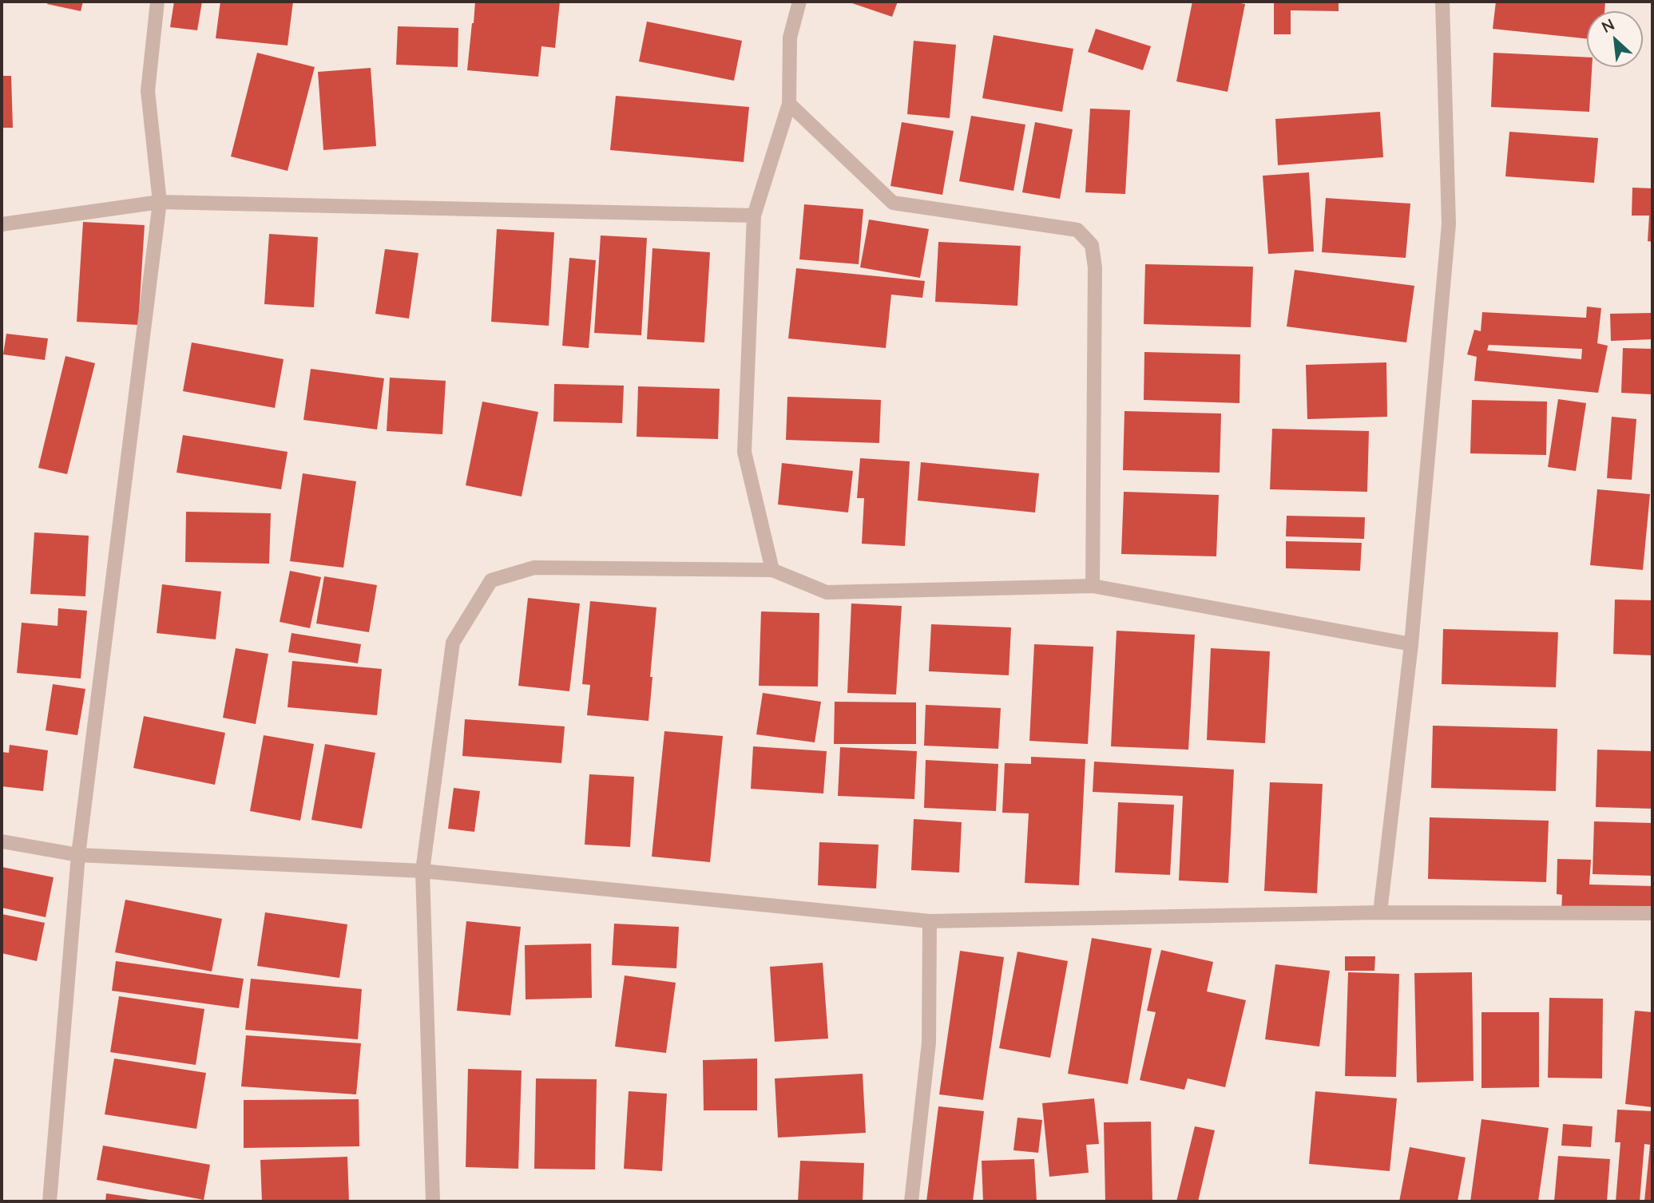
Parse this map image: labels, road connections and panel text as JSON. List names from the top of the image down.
{
  "north": "top left"
}
